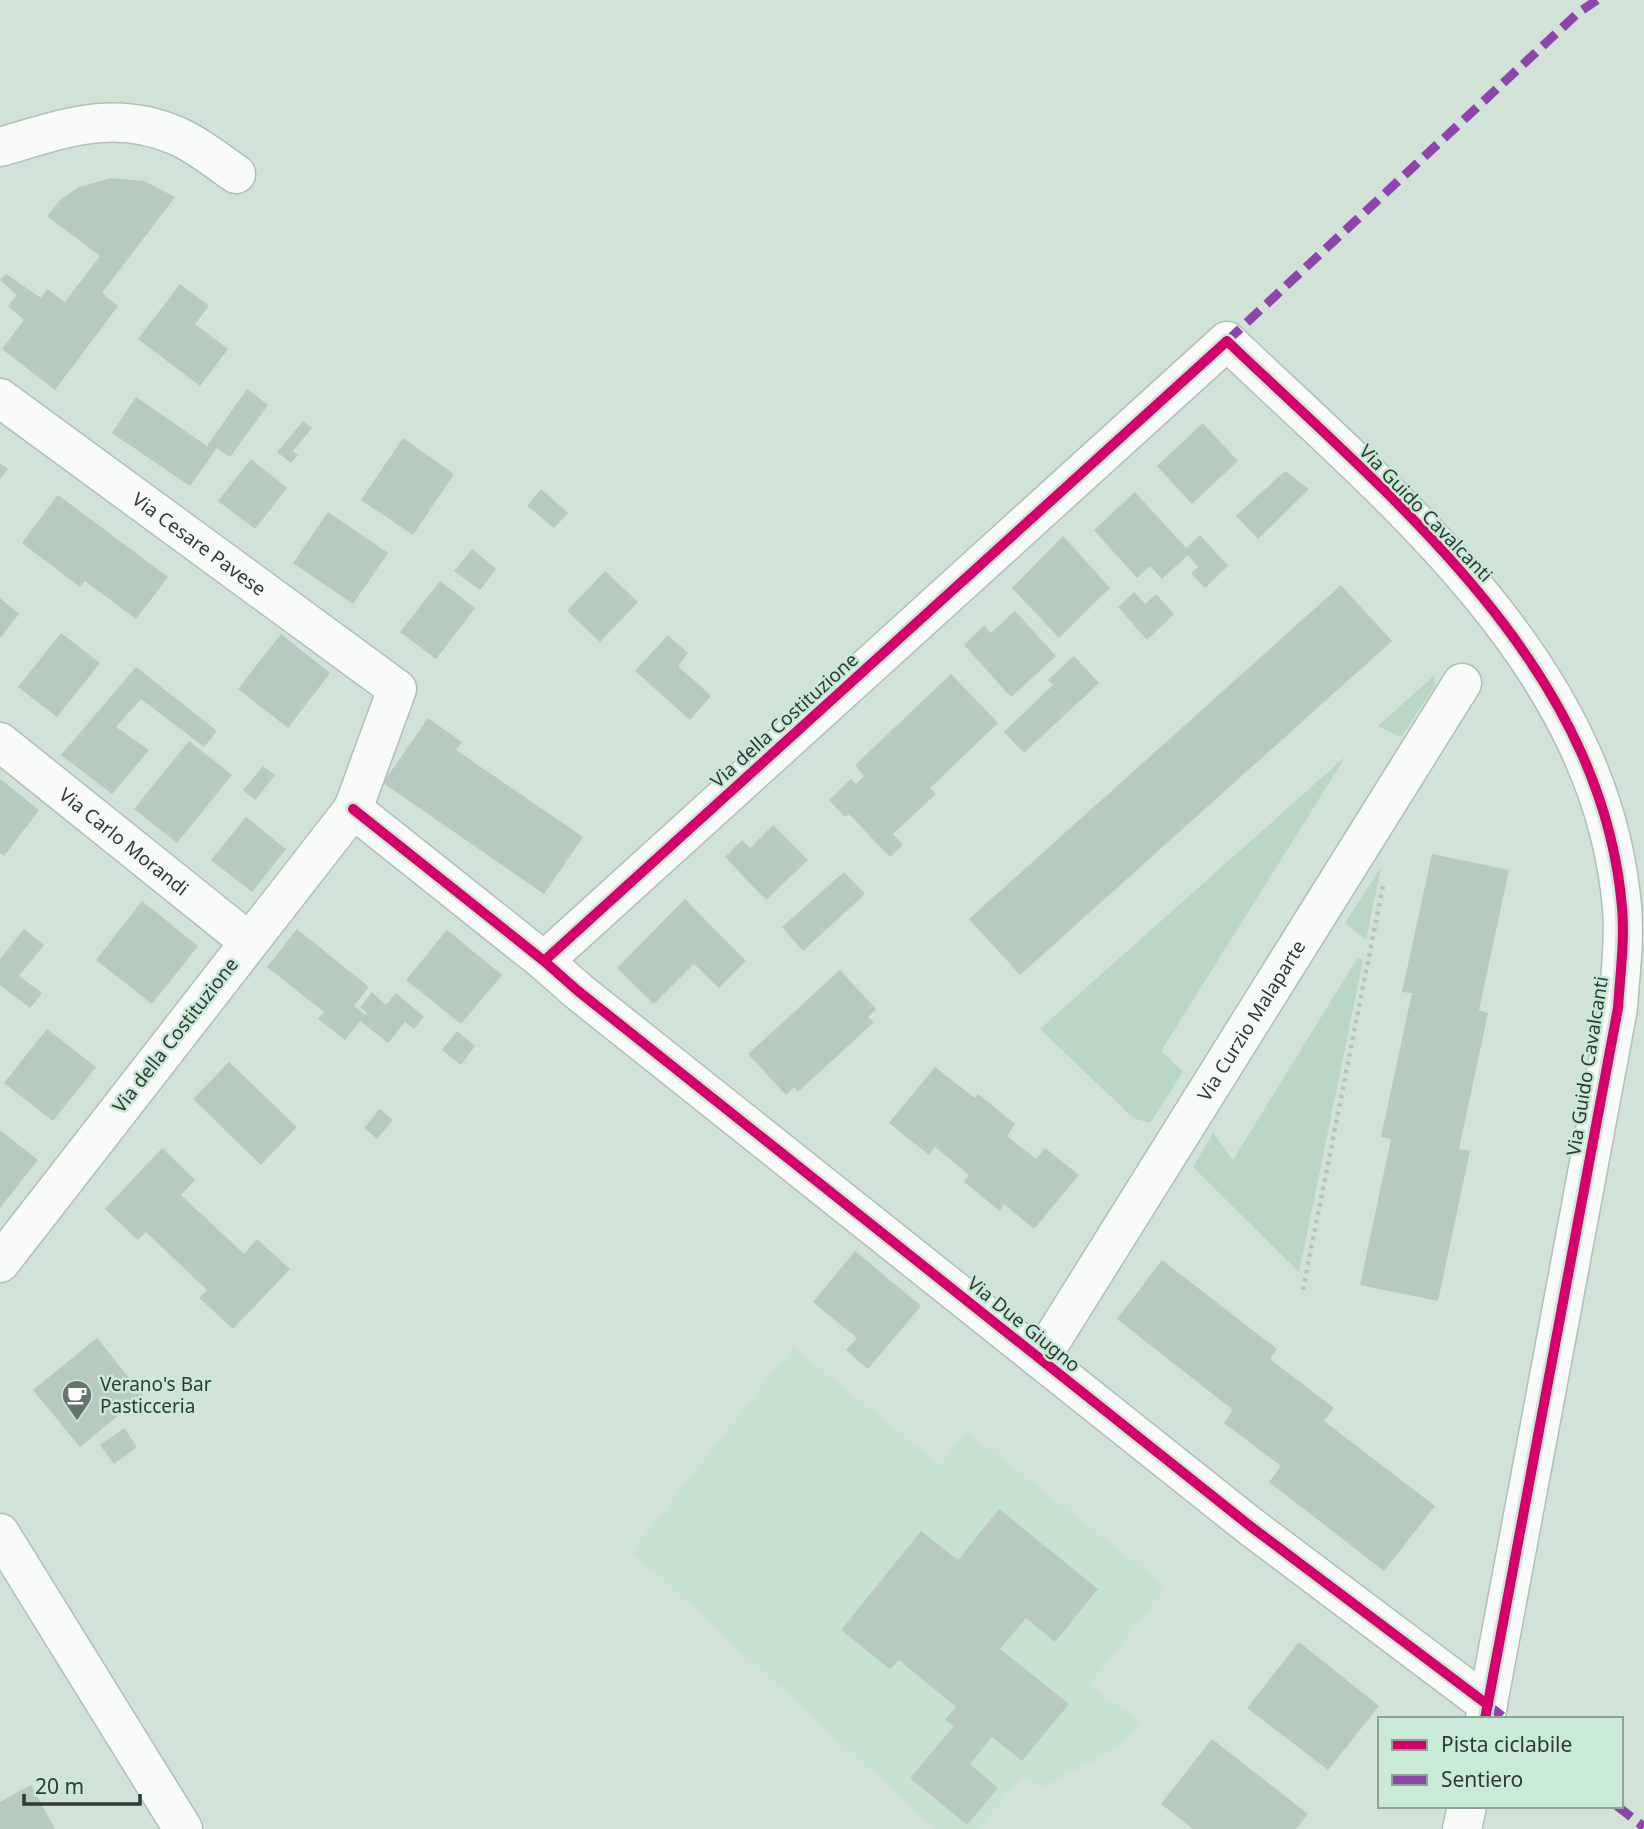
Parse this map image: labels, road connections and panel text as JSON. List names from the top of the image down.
{
  "streets": {
    "street": [
      "Via Guido Cavalcanti",
      "Via Cesare Pavese",
      "Via della Costituzione",
      "Via Carlo Morandi",
      "Via Curzio Malaparte",
      "Via Due Giugno"
    ]
  },
  "crossings": [
    ["Via Guido Cavalcanti", "Via della Costituzione"],
    ["Via Guido Cavalcanti", "Via Due Giugno"],
    ["Via Cesare Pavese", "Via della Costituzione"],
    ["Via della Costituzione", "Via Carlo Morandi"],
    ["Via della Costituzione", "Via Due Giugno"],
    ["Via Curzio Malaparte", "Via Due Giugno"]
  ],
  "places": {
    "cafe": ["Verano's Bar Pasticceria"]
  },
  "legend": ["Pista ciclabile", "Sentiero"],
  "scale_bar": "20 m"
}
